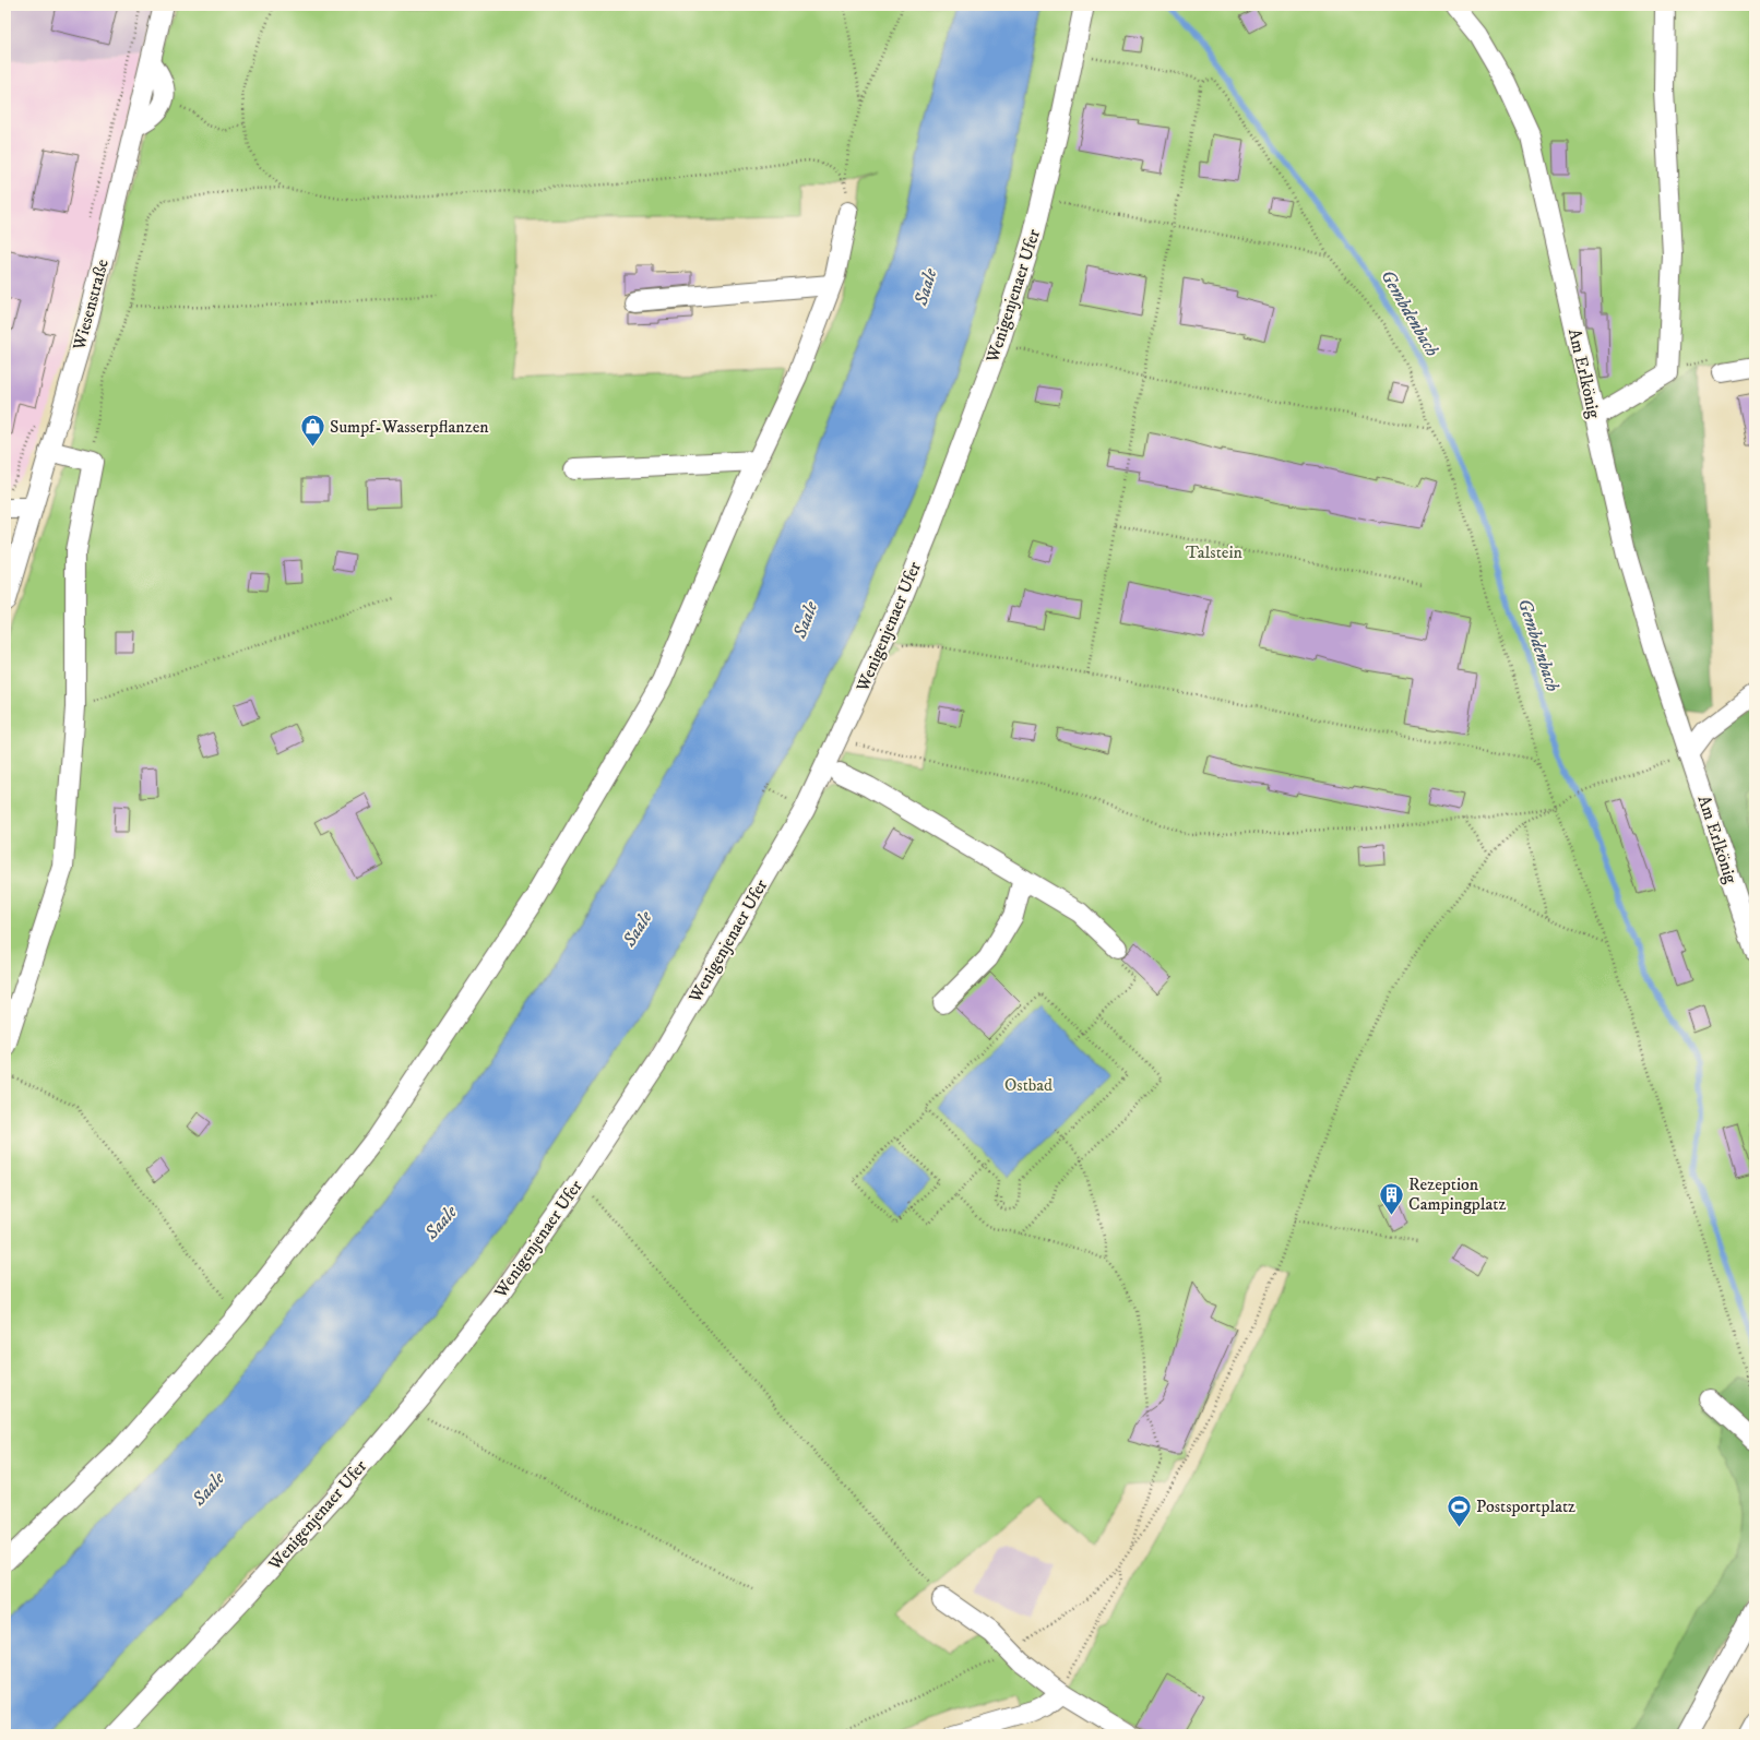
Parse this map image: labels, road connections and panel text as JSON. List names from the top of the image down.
{
  "streets": {
    "street": ["Wenigenjenaer Ufer", "Wiesenstraße", "Am Erlkönig"]
  },
  "water": ["Saale", "Gembdenbach"],
  "parks": ["Talstein", "Ostbad"],
  "places": {
    "shop": ["Sumpf-Wasserpflanzen"],
    "building": ["Rezeption Campingplatz"],
    "sports": ["Postsportplatz"]
  }
}
